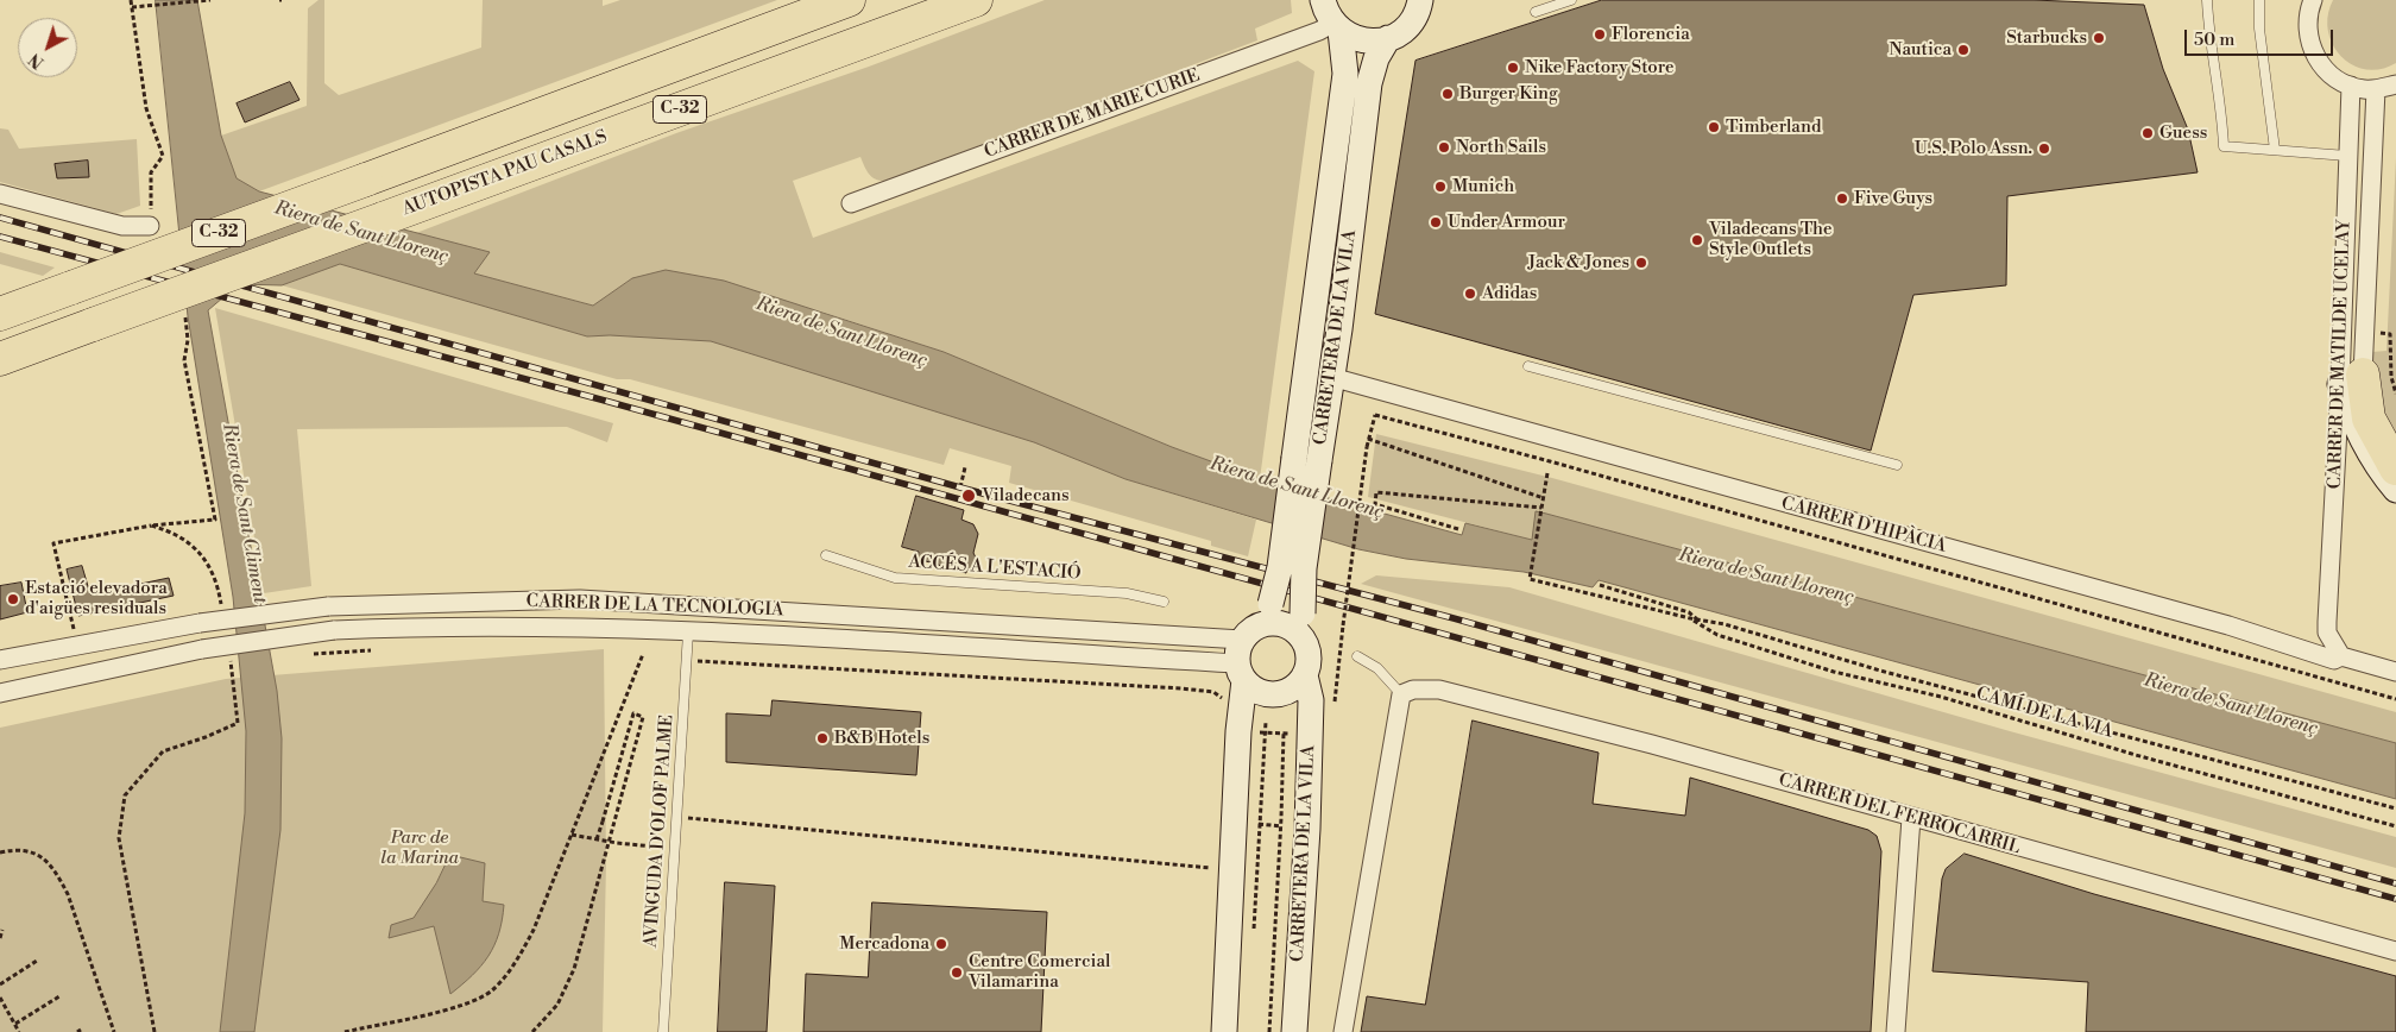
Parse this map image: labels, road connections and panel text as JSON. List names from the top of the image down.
{
  "streets": {
    "highway": ["C-32", "AUTOPISTA PAU CASALS"],
    "street": [
      "CARRER DE MARIE CURIE",
      "CARRETERA DE LA VILA",
      "CARRER DE MATILDE UCELAY",
      "CARRER D'HIPÀCIA",
      "CARRER DE LA TECNOLOGIA",
      "CARRER DEL FERROCARRIL"
    ],
    "lane": ["ACCÉS A L'ESTACIÓ", "AVINGUDA D'OLOF PALME"],
    "path": ["CAMÍ DE LA VIA"]
  },
  "crossings": [
    ["CARRER DE MARIE CURIE", "CARRETERA DE LA VILA"],
    ["CARRETERA DE LA VILA", "CARRER D'HIPÀCIA"],
    ["CARRETERA DE LA VILA", "CARRER DE LA TECNOLOGIA"],
    ["CARRER DE MATILDE UCELAY", "CARRER D'HIPÀCIA"],
    ["CARRER DE LA TECNOLOGIA", "AVINGUDA D'OLOF PALME"]
  ],
  "water": ["Riera de Sant Llorenç", "Riera de Sant Climent"],
  "parks": ["Parc de la Marina"],
  "places": [
    "Florencia",
    "Starbucks",
    "Nautica",
    "Nike Factory Store",
    "Burger King",
    "Timberland",
    "Guess",
    "North Sails",
    "U.S. Polo Assn.",
    "Munich",
    "Five Guys",
    "Under Armour",
    "Viladecans The Style Outlets",
    "Jack & Jones",
    "Adidas",
    "Viladecans",
    "Estació elevadora d'aigües residuals",
    "B&B Hotels",
    "Mercadona",
    "Centre Comercial Vilamarina"
  ],
  "scale_bar": "50 m",
  "north": "bottom left"
}
